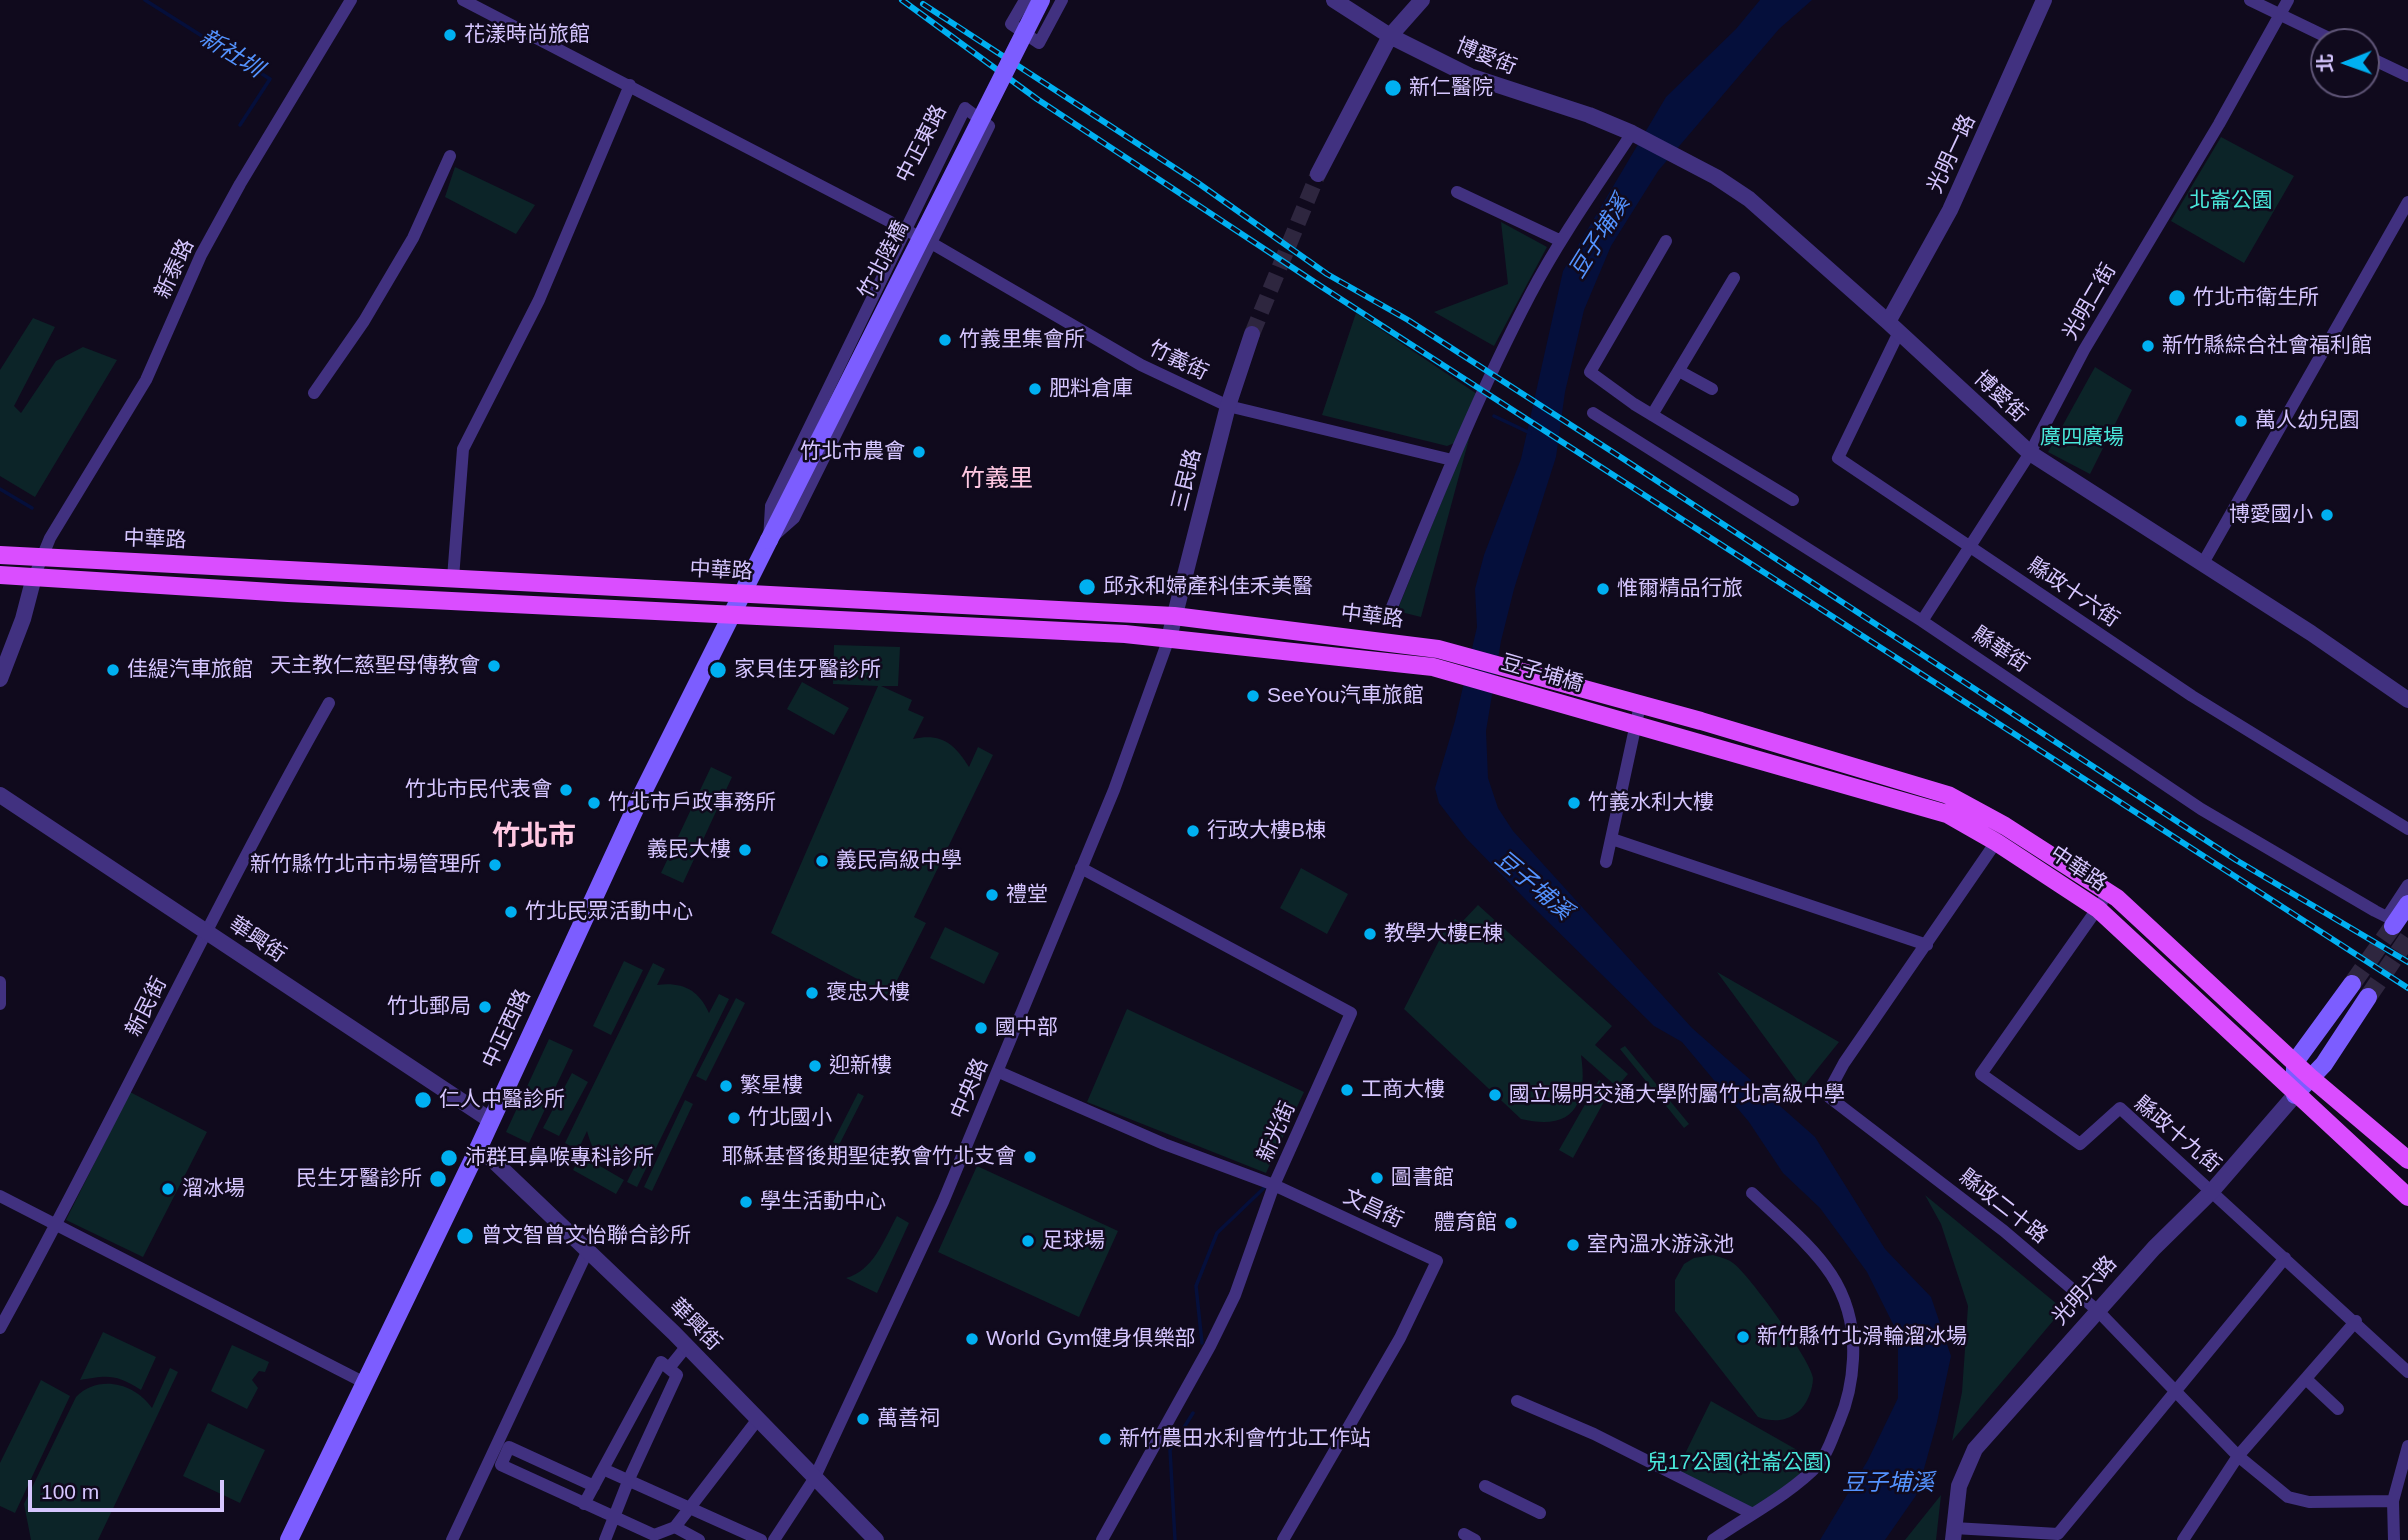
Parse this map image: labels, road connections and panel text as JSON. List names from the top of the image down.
{
  "streets": {
    "main road": [
      "中正東路",
      "竹北陸橋",
      "中華路",
      "豆子埔橋",
      "中正西路",
      "光明六路"
    ],
    "street": [
      "博愛街",
      "光明一路",
      "新泰路",
      "光明二街",
      "竹義街",
      "三民路",
      "縣政十六街",
      "縣華街",
      "華興街",
      "新民街",
      "中央路",
      "新光街",
      "縣政十九街",
      "縣政二十路",
      "文昌街"
    ]
  },
  "crossings": [
    ["博愛街", "光明一路"],
    ["博愛街", "光明二街"],
    ["博愛街", "縣政十六街"],
    ["中正東路", "竹北陸橋"],
    ["中正東路", "竹義街"],
    ["中正東路", "中華路"],
    ["中正東路", "中正西路"],
    ["光明一路", "縣政十六街"],
    ["新泰路", "中華路"],
    ["光明二街", "縣政十六街"],
    ["光明二街", "縣華街"],
    ["竹義街", "三民路"],
    ["三民路", "中華路"],
    ["三民路", "中央路"],
    ["中華路", "豆子埔橋"],
    ["中華路", "中正西路"],
    ["中華路", "中央路"],
    ["中華路", "縣政十九街"],
    ["中華路", "縣政二十路"],
    ["中華路", "光明六路"],
    ["華興街", "新民街"],
    ["華興街", "中正西路"],
    ["華興街", "中央路"],
    ["中央路", "新光街"],
    ["中央路", "文昌街"],
    ["新光街", "文昌街"],
    ["縣政十九街", "光明六路"],
    ["縣政二十路", "光明六路"]
  ],
  "districts": ["竹義里", "竹北市"],
  "water": ["新社圳", "豆子埔溪"],
  "parks": ["北崙公園", "廣四廣場", "兒17公園(社崙公園)"],
  "places": [
    "花漾時尚旅館",
    "新仁醫院",
    "竹北市衛生所",
    "竹義里集會所",
    "新竹縣綜合社會福利館",
    "肥料倉庫",
    "萬人幼兒園",
    "竹北市農會",
    "博愛國小",
    "邱永和婦產科佳禾美醫",
    "惟爾精品行旅",
    "天主教仁慈聖母傳教會",
    "佳緹汽車旅館",
    "家貝佳牙醫診所",
    "SeeYou汽車旅館",
    "竹北市民代表會",
    "竹北市戶政事務所",
    "竹義水利大樓",
    "行政大樓B棟",
    "義民大樓",
    "義民高級中學",
    "新竹縣竹北市市場管理所",
    "禮堂",
    "竹北民眾活動中心",
    "教學大樓E棟",
    "褒忠大樓",
    "竹北郵局",
    "國中部",
    "迎新樓",
    "繁星樓",
    "工商大樓",
    "國立陽明交通大學附屬竹北高級中學",
    "仁人中醫診所",
    "竹北國小",
    "耶穌基督後期聖徒教會竹北支會",
    "沛群耳鼻喉專科診所",
    "圖書館",
    "民生牙醫診所",
    "溜冰場",
    "學生活動中心",
    "體育館",
    "曾文智曾文怡聯合診所",
    "足球場",
    "室內溫水游泳池",
    "新竹縣竹北滑輪溜冰場",
    "World Gym健身俱樂部",
    "萬善祠",
    "新竹農田水利會竹北工作站"
  ],
  "scale_bar": "100 m",
  "north": "left"
}
